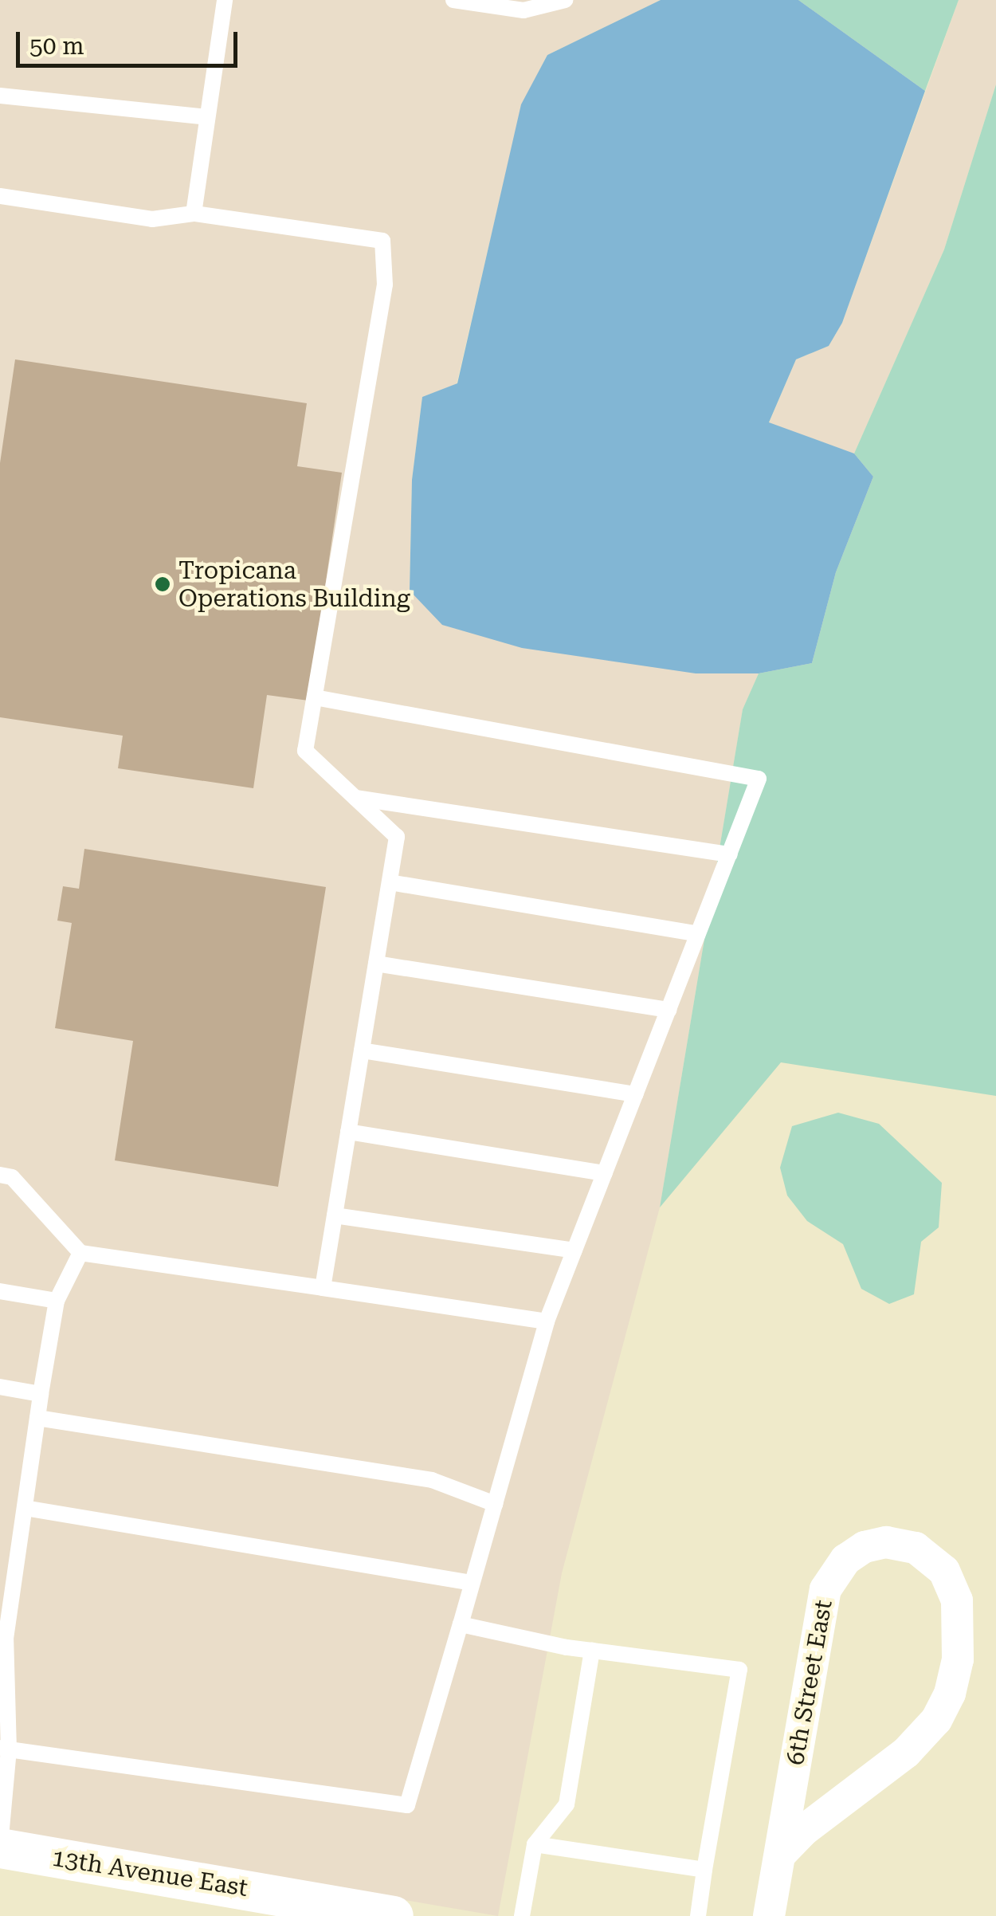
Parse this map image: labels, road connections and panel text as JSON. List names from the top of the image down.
{
  "streets": {
    "street": ["6th Street East", "13th Avenue East"]
  },
  "places": ["Tropicana Operations Building"],
  "scale_bar": "50 m"
}
